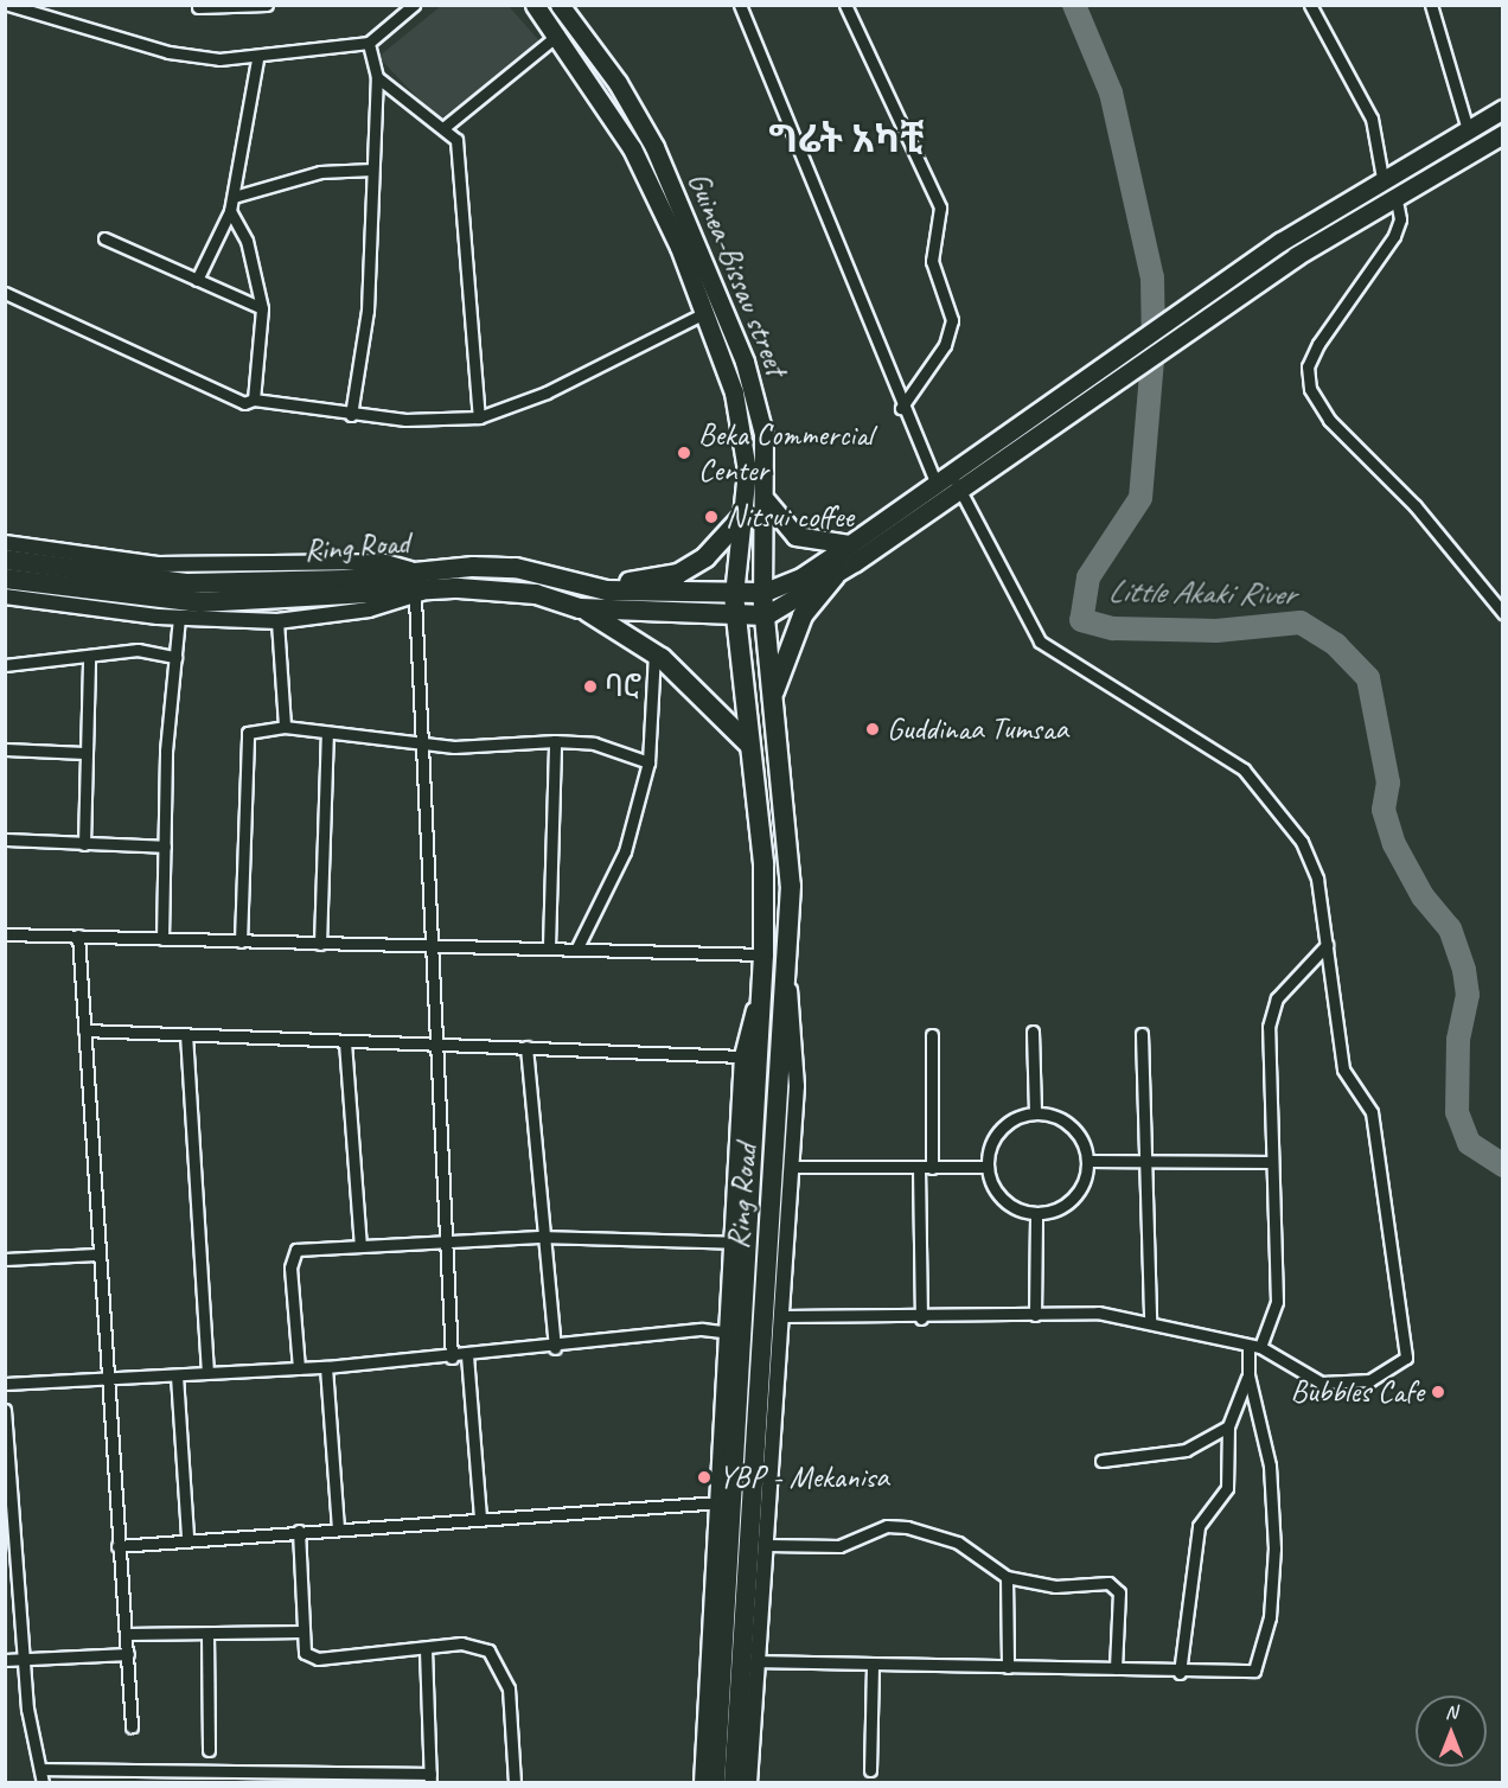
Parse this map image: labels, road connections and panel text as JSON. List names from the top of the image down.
{
  "streets": {
    "highway": ["Ring Road"],
    "main road": ["Guinea-Bissau street"]
  },
  "crossings": [
    ["Guinea-Bissau street", "Ring Road"]
  ],
  "districts": ["ግሬት አካቺ"],
  "water": ["Little Akaki River"],
  "places": [
    "Beka Commercial Center",
    "Nitsui coffee",
    "ባሮ",
    "Guddinaa Tumsaa",
    "Bubbles Cafe",
    "YBP - Mekanisa"
  ],
  "north": "top"
}
